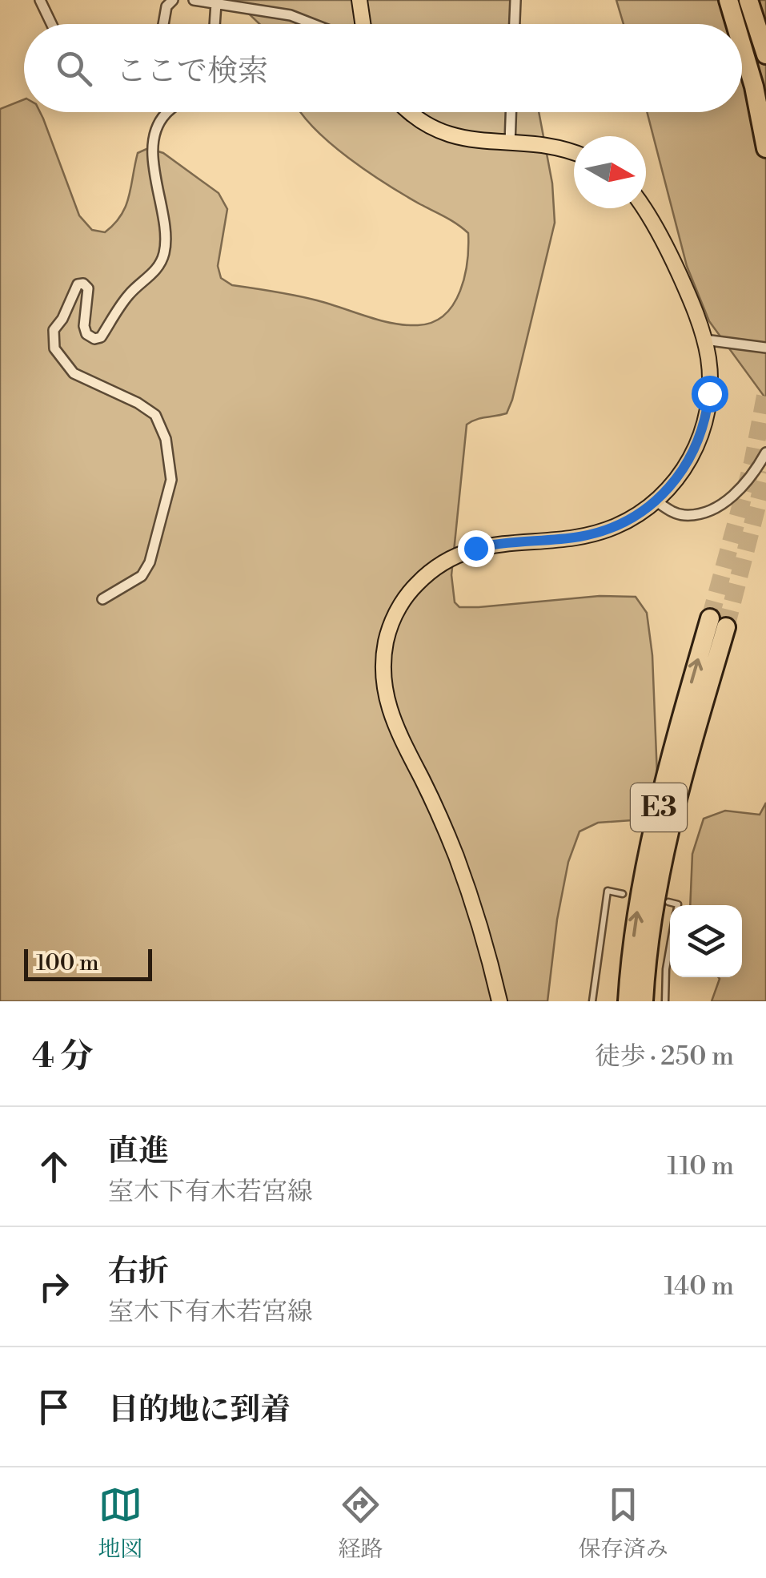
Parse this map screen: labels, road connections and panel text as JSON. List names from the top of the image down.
{
  "streets": {
    "highway": ["E3"]
  },
  "scale_bar": "100 m",
  "north": "right",
  "page": {
    "search": "ここで検索",
    "scale": "100 m",
    "heading": ["4 分", "徒歩 · 250 m"],
    "list": [
      ["直進", "室木下有木若宮線", "110 m"],
      ["右折", "室木下有木若宮線", "140 m"],
      "目的地に到着"
    ],
    "nav": ["地図", "経路", "保存済み"]
  }
}
